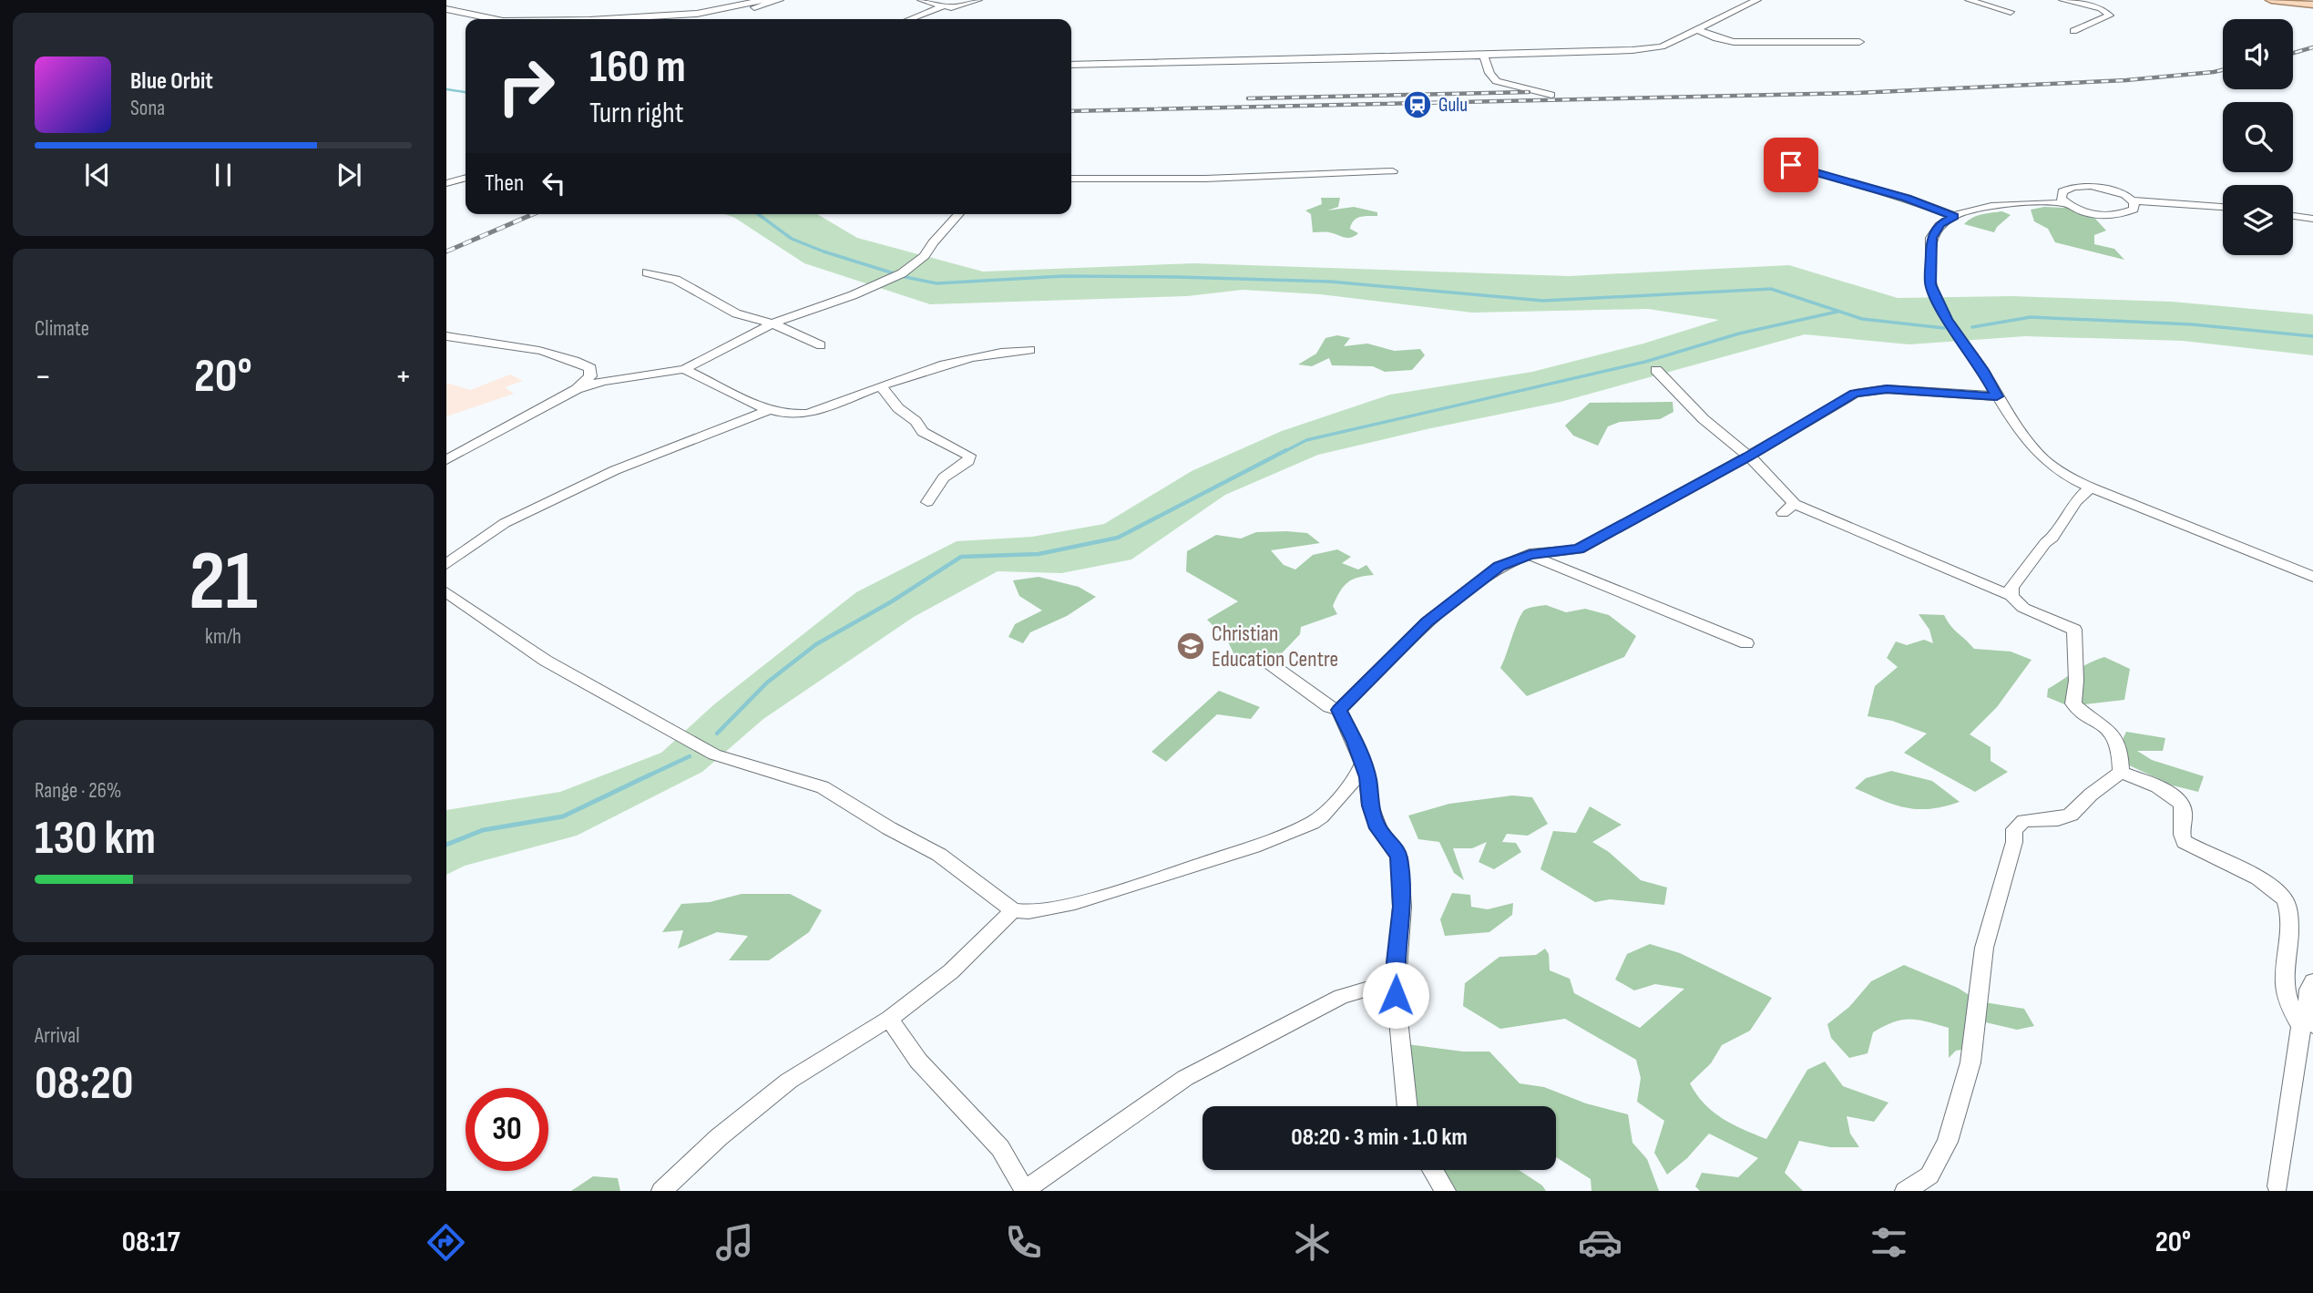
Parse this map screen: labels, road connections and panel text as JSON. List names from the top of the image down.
{
  "places": {
    "station": ["Gulu"],
    "school or university": ["Christian Education Centre"]
  },
  "page": {
    "turn": ["160 m", "Turn right"],
    "song": ["Blue Orbit", "Sona"],
    "then": "Then",
    "tile": [
      "Climate",
      ["21", "km/h"],
      ["Range · 26%", "130 km"],
      ["Arrival", "08:20"]
    ],
    "heat": ["−", "20°", "+"],
    "limit": "30",
    "trip": "08:20 · 3 min · 1.0 km",
    "tabs": ["08:17", "20°"]
  }
}
